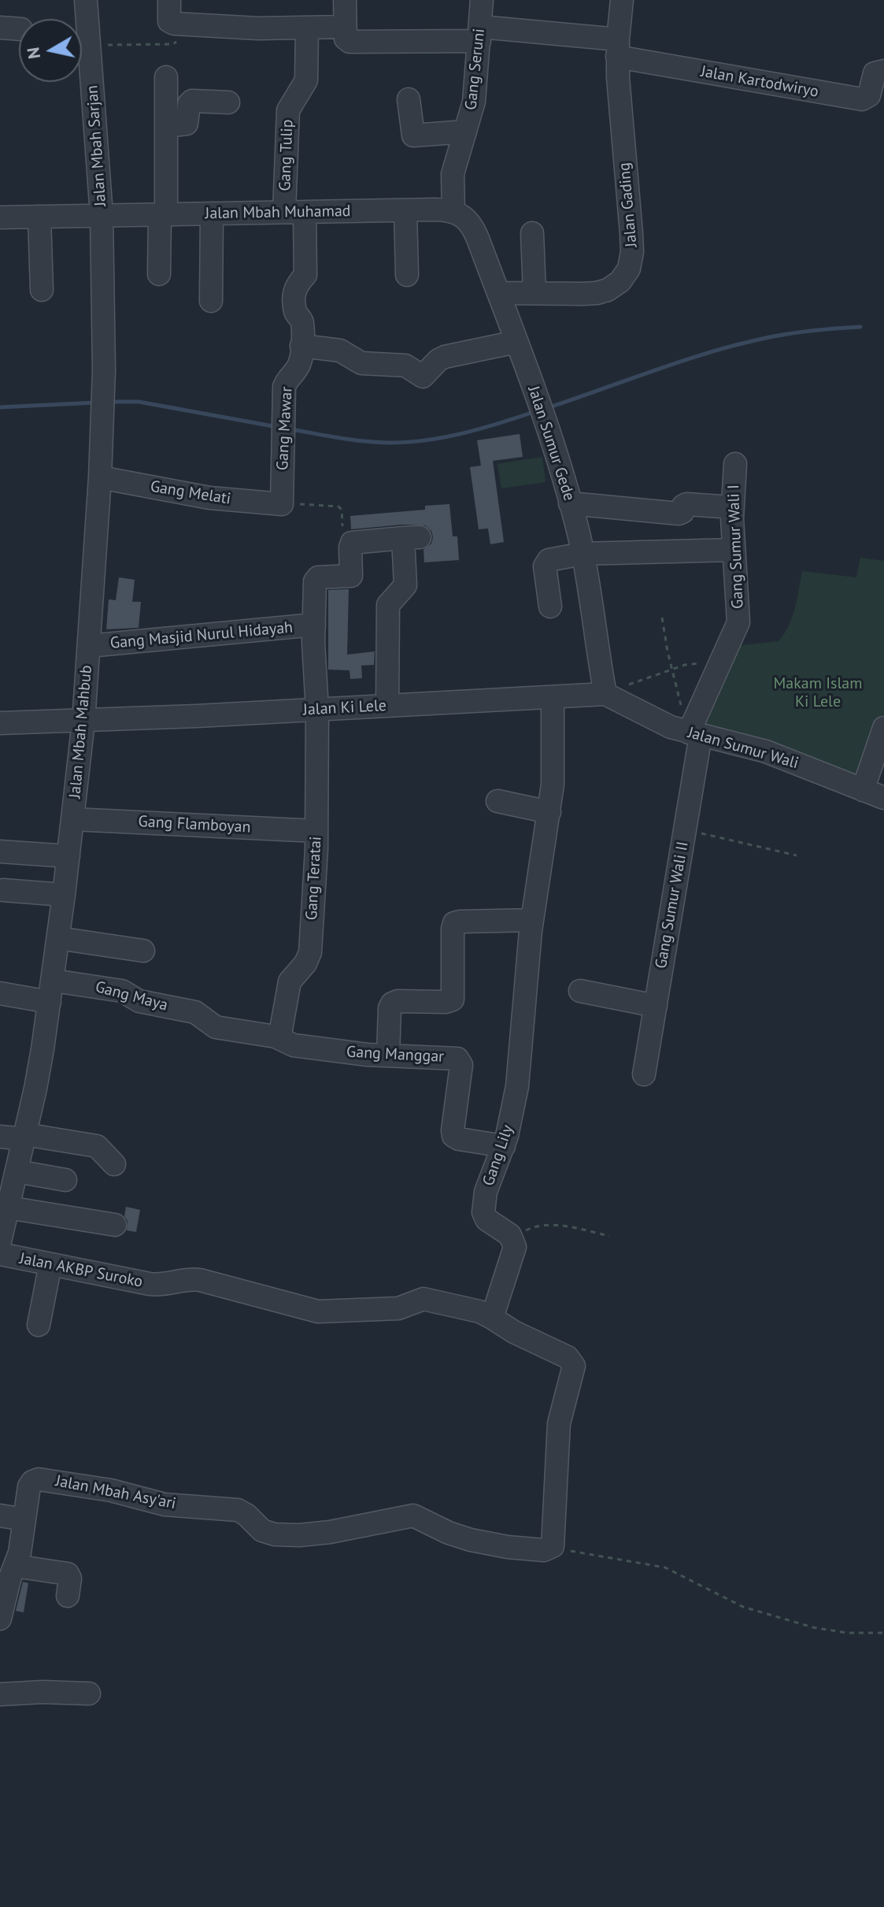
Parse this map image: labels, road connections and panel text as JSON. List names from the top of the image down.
{
  "streets": {
    "street": [
      "Gang Seruni",
      "Jalan Kartodwiryo",
      "Jalan Mbah Sarjan",
      "Gang Tulip",
      "Jalan Gading",
      "Jalan Mbah Muhamad",
      "Gang Mawar",
      "Jalan Sumur Gede",
      "Gang Melati",
      "Gang Sumur Wali I",
      "Gang Masjid Nurul Hidayah",
      "Jalan Ki Lele",
      "Jalan Mbah Mahbub",
      "Jalan Sumur Wali",
      "Gang Flamboyan",
      "Gang Teratai",
      "Gang Sumur Wali II",
      "Gang Maya",
      "Gang Manggar",
      "Gang Lily",
      "Jalan AKBP Suroko",
      "Jalan Mbah Asy'ari"
    ]
  },
  "crossings": [
    ["Gang Seruni", "Jalan Mbah Muhamad"],
    ["Gang Seruni", "Jalan Sumur Gede"],
    ["Jalan Kartodwiryo", "Jalan Gading"],
    ["Jalan Mbah Sarjan", "Jalan Mbah Muhamad"],
    ["Jalan Mbah Sarjan", "Jalan Mbah Mahbub"],
    ["Gang Tulip", "Jalan Mbah Muhamad"],
    ["Gang Tulip", "Gang Mawar"],
    ["Jalan Gading", "Jalan Sumur Gede"],
    ["Jalan Mbah Muhamad", "Gang Mawar"],
    ["Jalan Mbah Muhamad", "Jalan Sumur Gede"],
    ["Jalan Mbah Muhamad", "Jalan Mbah Mahbub"],
    ["Gang Mawar", "Gang Melati"],
    ["Jalan Sumur Gede", "Jalan Ki Lele"],
    ["Jalan Sumur Gede", "Jalan Sumur Wali"],
    ["Gang Melati", "Jalan Mbah Mahbub"],
    ["Gang Sumur Wali I", "Jalan Sumur Wali"],
    ["Gang Sumur Wali I", "Gang Sumur Wali II"],
    ["Gang Masjid Nurul Hidayah", "Jalan Mbah Mahbub"],
    ["Gang Masjid Nurul Hidayah", "Gang Teratai"],
    ["Jalan Ki Lele", "Jalan Mbah Mahbub"],
    ["Jalan Ki Lele", "Jalan Sumur Wali"],
    ["Jalan Ki Lele", "Gang Teratai"],
    ["Jalan Ki Lele", "Gang Lily"],
    ["Jalan Mbah Mahbub", "Gang Flamboyan"],
    ["Jalan Mbah Mahbub", "Gang Maya"],
    ["Jalan Sumur Wali", "Gang Sumur Wali II"],
    ["Gang Flamboyan", "Gang Teratai"],
    ["Gang Teratai", "Gang Maya"],
    ["Gang Teratai", "Gang Manggar"],
    ["Gang Maya", "Gang Manggar"],
    ["Gang Manggar", "Gang Lily"]
  ],
  "parks": ["Makam Islam Ki Lele"],
  "north": "left"
}
